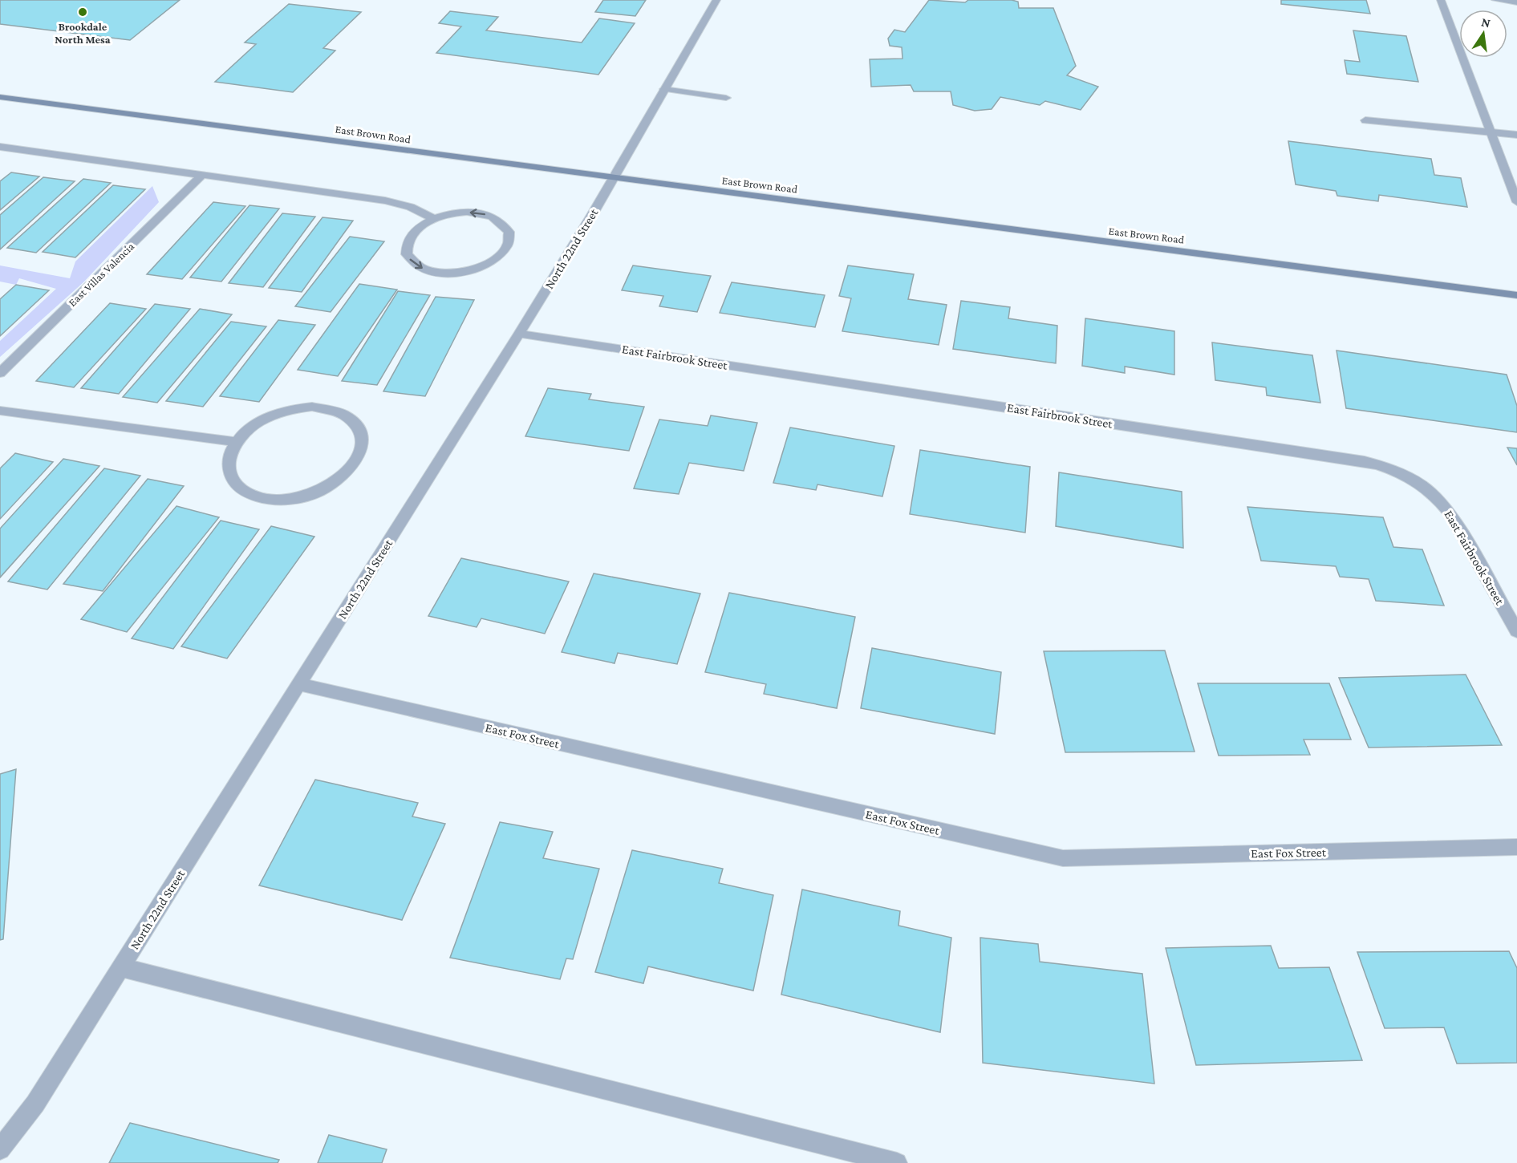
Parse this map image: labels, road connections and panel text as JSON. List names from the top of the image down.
{
  "streets": {
    "main road": ["East Brown Road"],
    "street": [
      "North 22nd Street",
      "East Villas Valencia",
      "East Fairbrook Street",
      "East Fox Street"
    ]
  },
  "crossings": [
    ["East Brown Road", "North 22nd Street"],
    ["North 22nd Street", "East Fairbrook Street"],
    ["North 22nd Street", "East Fox Street"]
  ],
  "places": ["Brookdale North Mesa"],
  "north": "top"
}
